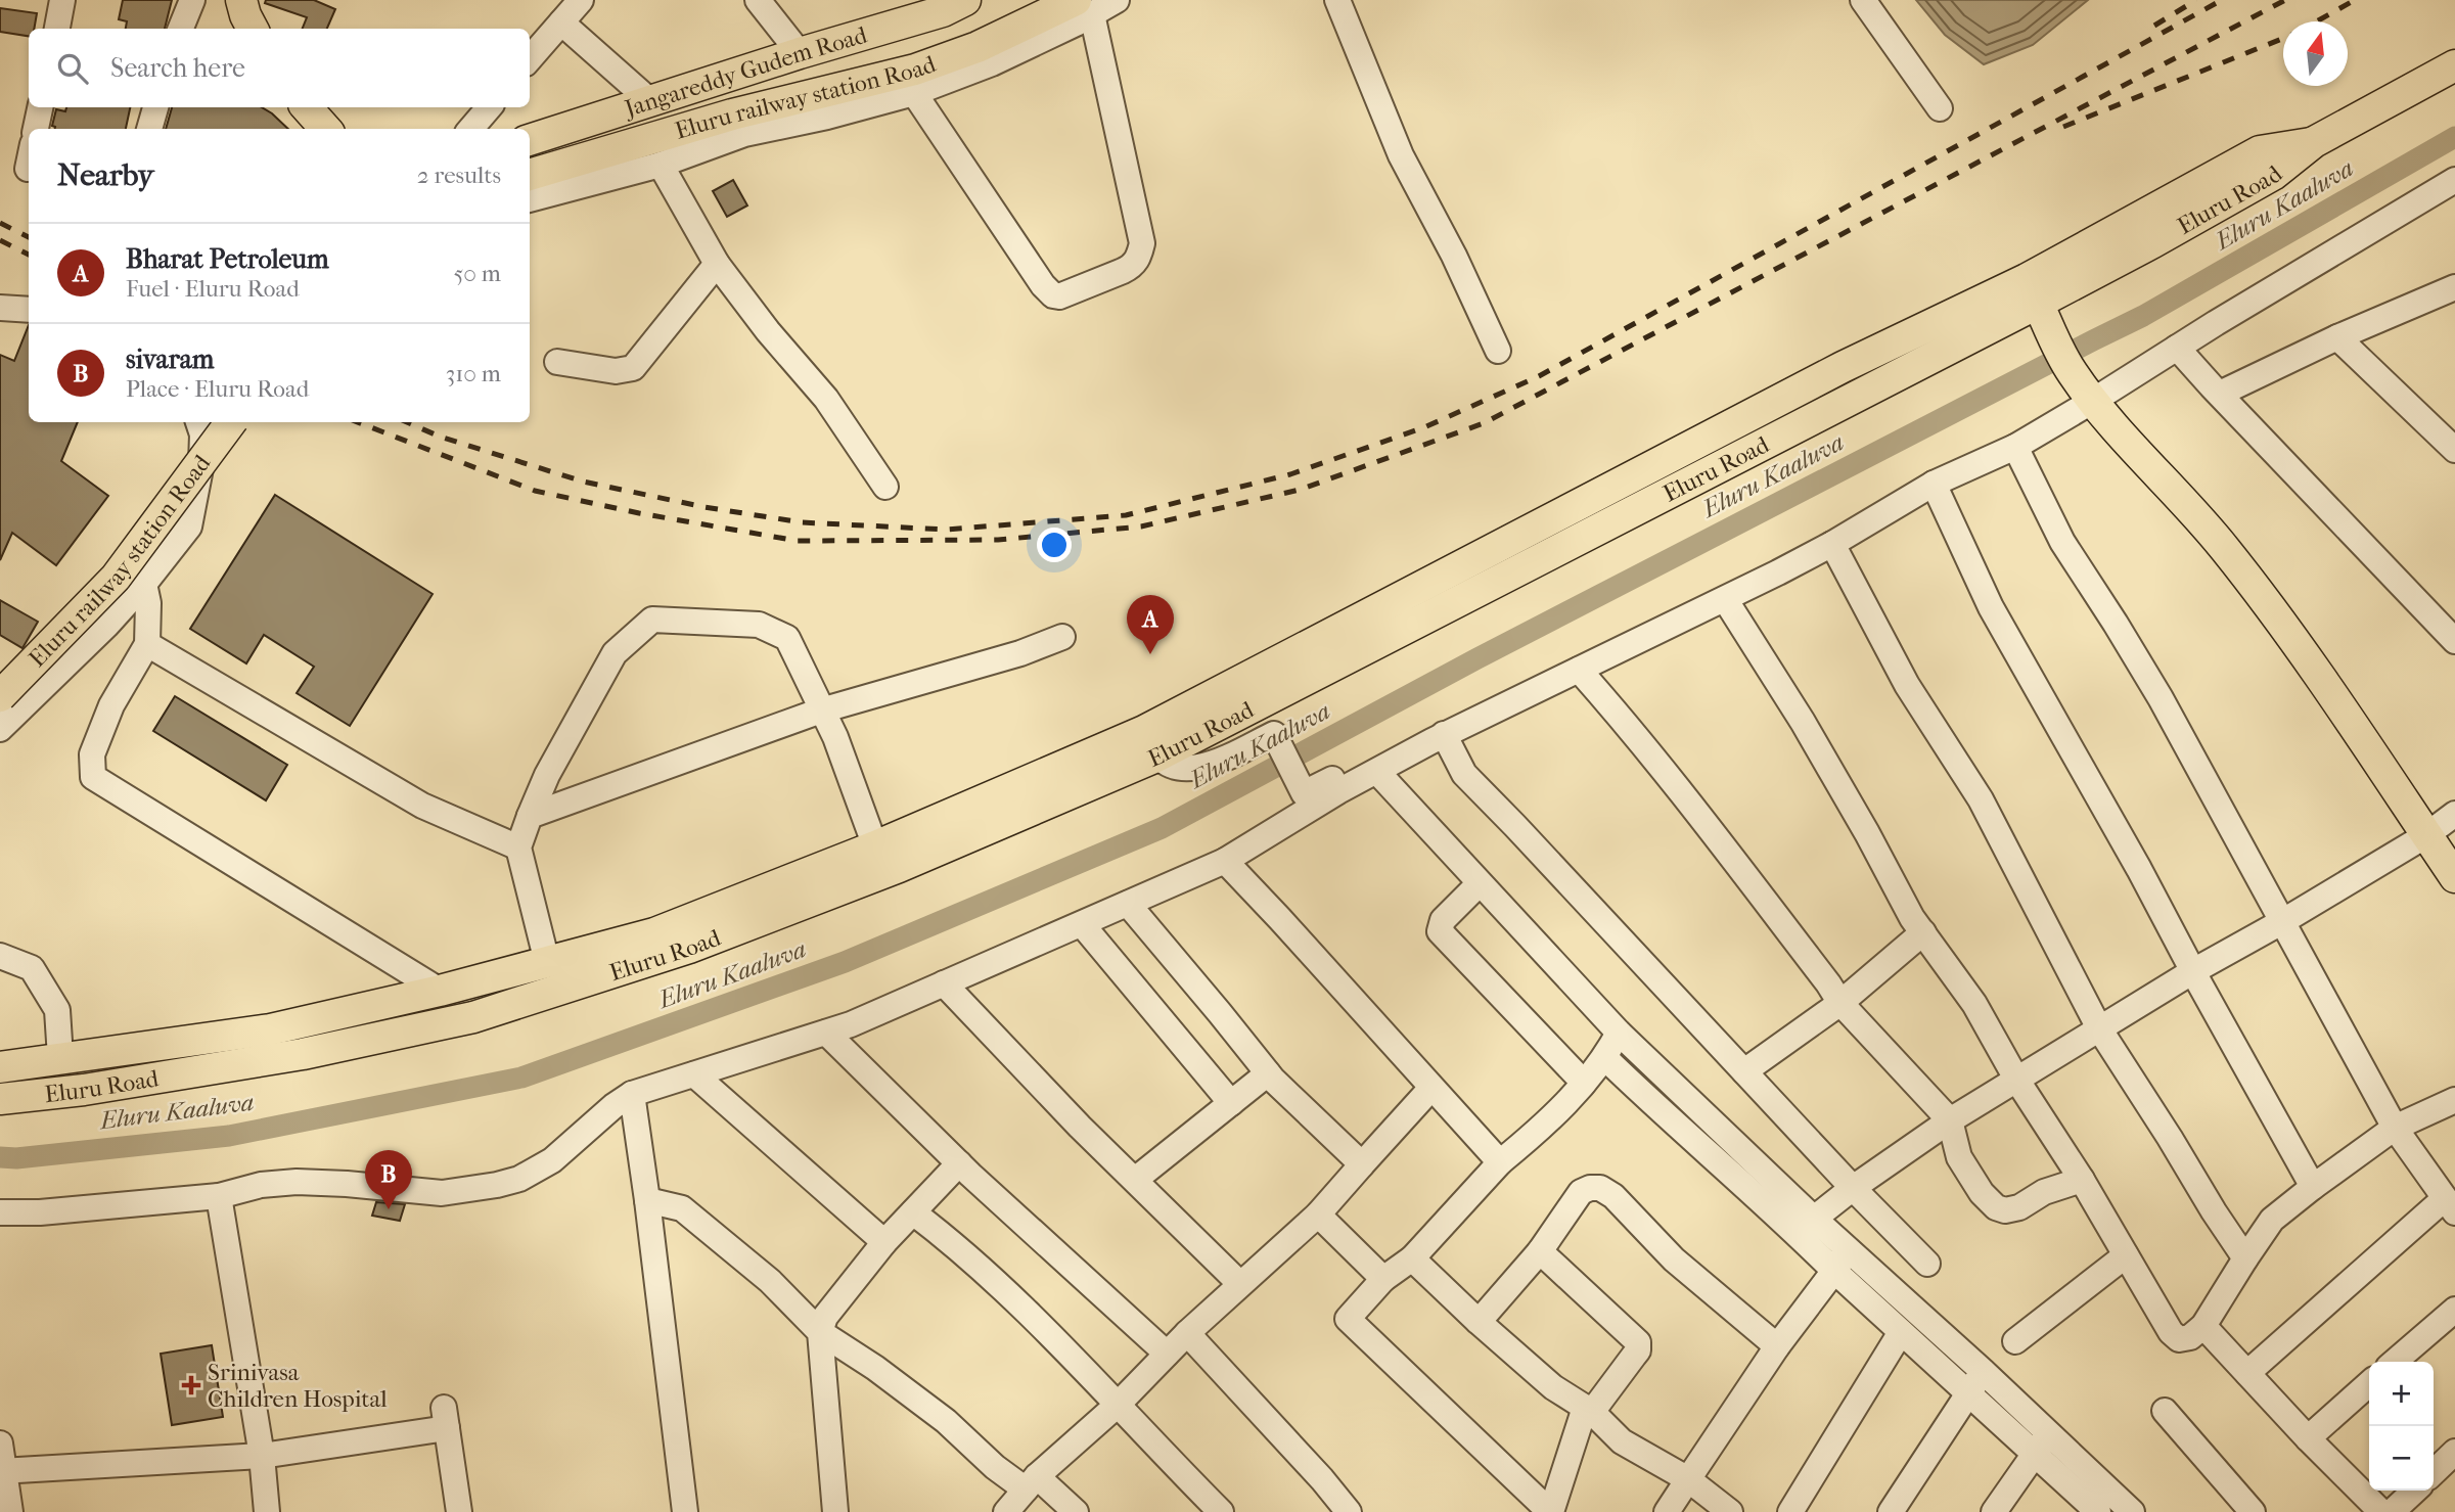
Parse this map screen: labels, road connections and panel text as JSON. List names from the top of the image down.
{
  "streets": {
    "main road": ["Jangareddy Gudem Road", "Eluru railway station Road", "Eluru Road"]
  },
  "water": ["Eluru Kaaluva"],
  "places": {
    "health": ["Srinivasa Children Hospital"]
  },
  "north": "top",
  "page": {
    "search": "Search here",
    "heading": ["Nearby", "2 results"],
    "list": [
      {
        "mark": "A",
        "name": "Bharat Petroleum",
        "note": "Fuel · Eluru Road",
        "value": "50 m"
      },
      {
        "mark": "B",
        "name": "sivaram",
        "note": "Place · Eluru Road",
        "value": "310 m"
      }
    ],
    "pins": ["A", "B"],
    "map_buttons": ["+", "−"]
  }
}
